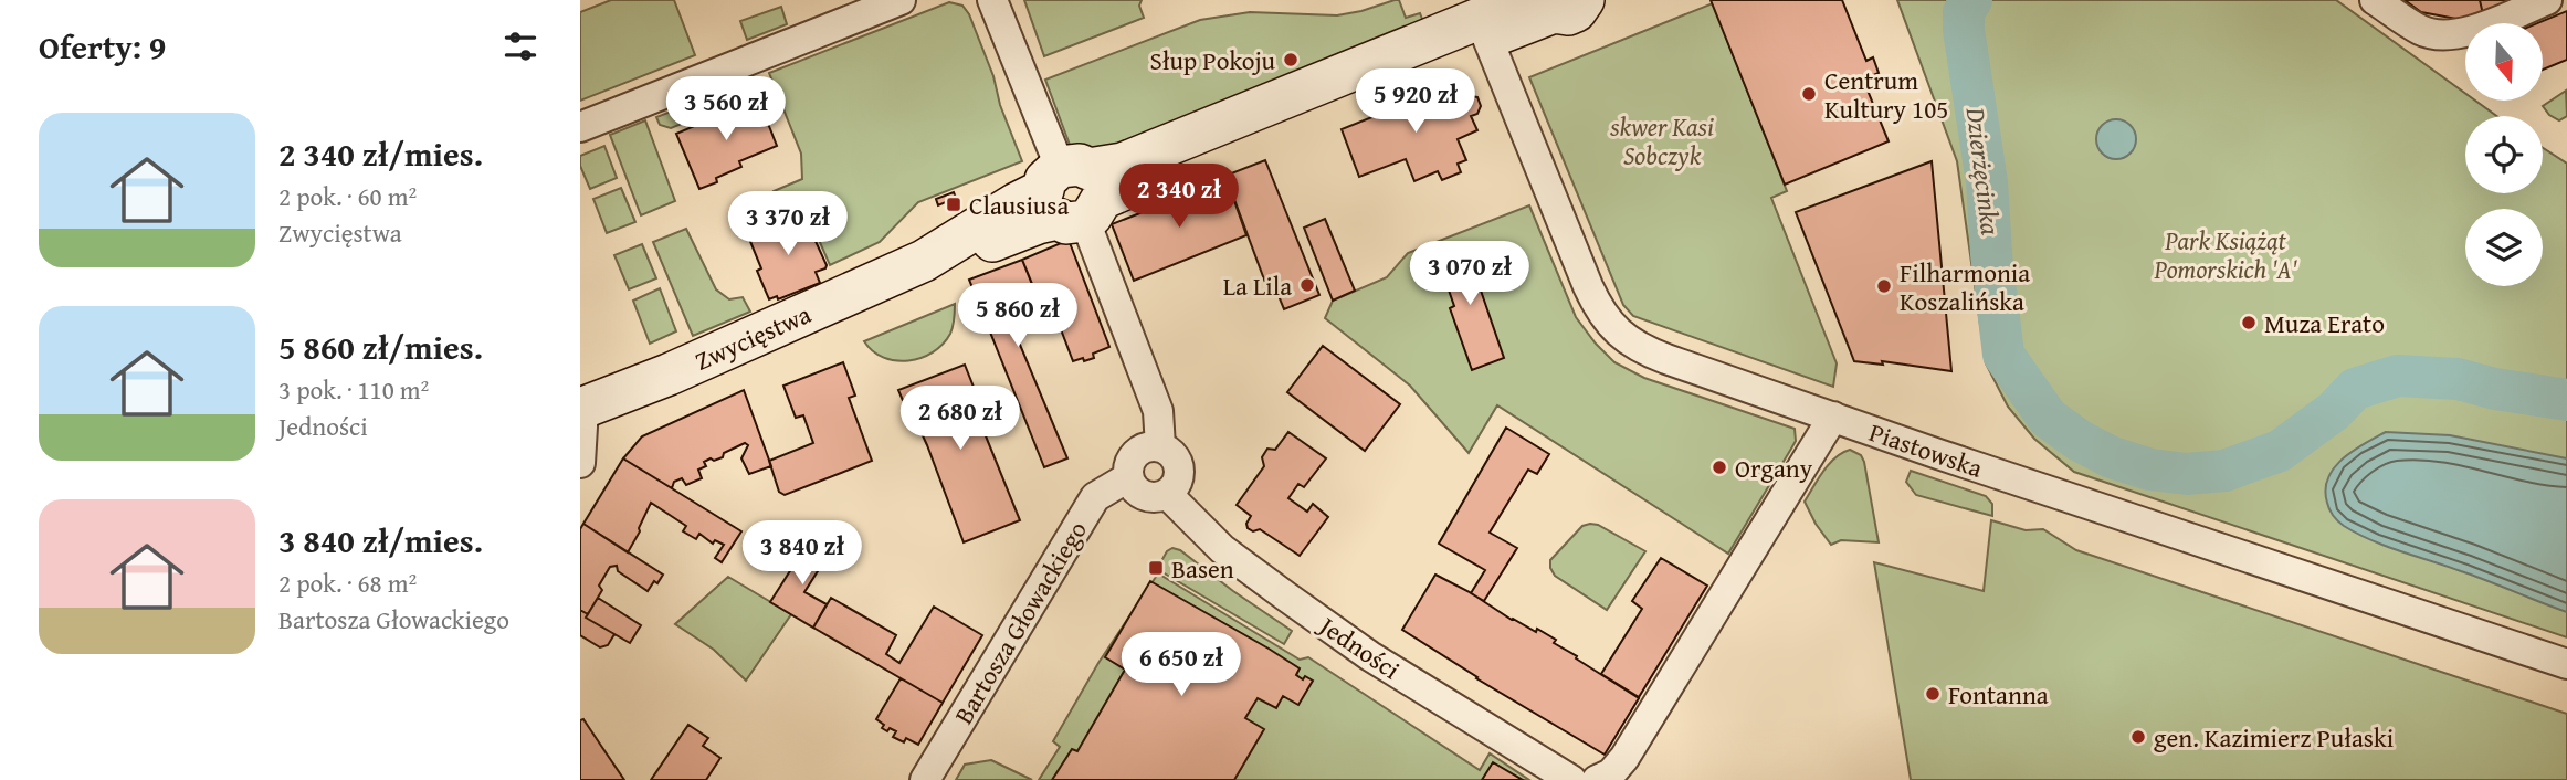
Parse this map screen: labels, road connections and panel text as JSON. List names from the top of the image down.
{
  "streets": {
    "street": [
      "Zwycięstwa",
      "Piastowska",
      "Bartosza Głowackiego",
      "Jedności"
    ]
  },
  "crossings": [
    ["Zwycięstwa", "Piastowska"],
    ["Bartosza Głowackiego", "Jedności"]
  ],
  "water": ["Dzierżęcinka"],
  "parks": ["skwer Kasi Sobczyk", "Park Książąt Pomorskich 'A'"],
  "places": {
    "other": [
      "Słup Pokoju",
      "Centrum Kultury 105",
      "La Lila",
      "Filharmonia Koszalińska",
      "Muza Erato",
      "Organy",
      "Fontanna",
      "gen. Kazimierz Pułaski"
    ],
    "transit": ["Clausiusa", "Basen"]
  },
  "north": "bottom",
  "page": {
    "heading": "Oferty: 9",
    "price": [
      "5 920 zł",
      "3 560 zł",
      "2 340 zł",
      "3 370 zł",
      "3 070 zł",
      "5 860 zł",
      "2 680 zł",
      "3 840 zł",
      "6 650 zł"
    ],
    "list": [
      {
        "name": "2 340 zł/mies.",
        "note": "2 pok. · 60 m² · Zwycięstwa"
      },
      {
        "name": "5 860 zł/mies.",
        "note": "3 pok. · 110 m² · Jedności"
      },
      {
        "name": "3 840 zł/mies.",
        "note": "2 pok. · 68 m² · Bartosza Głowackiego"
      }
    ]
  }
}
